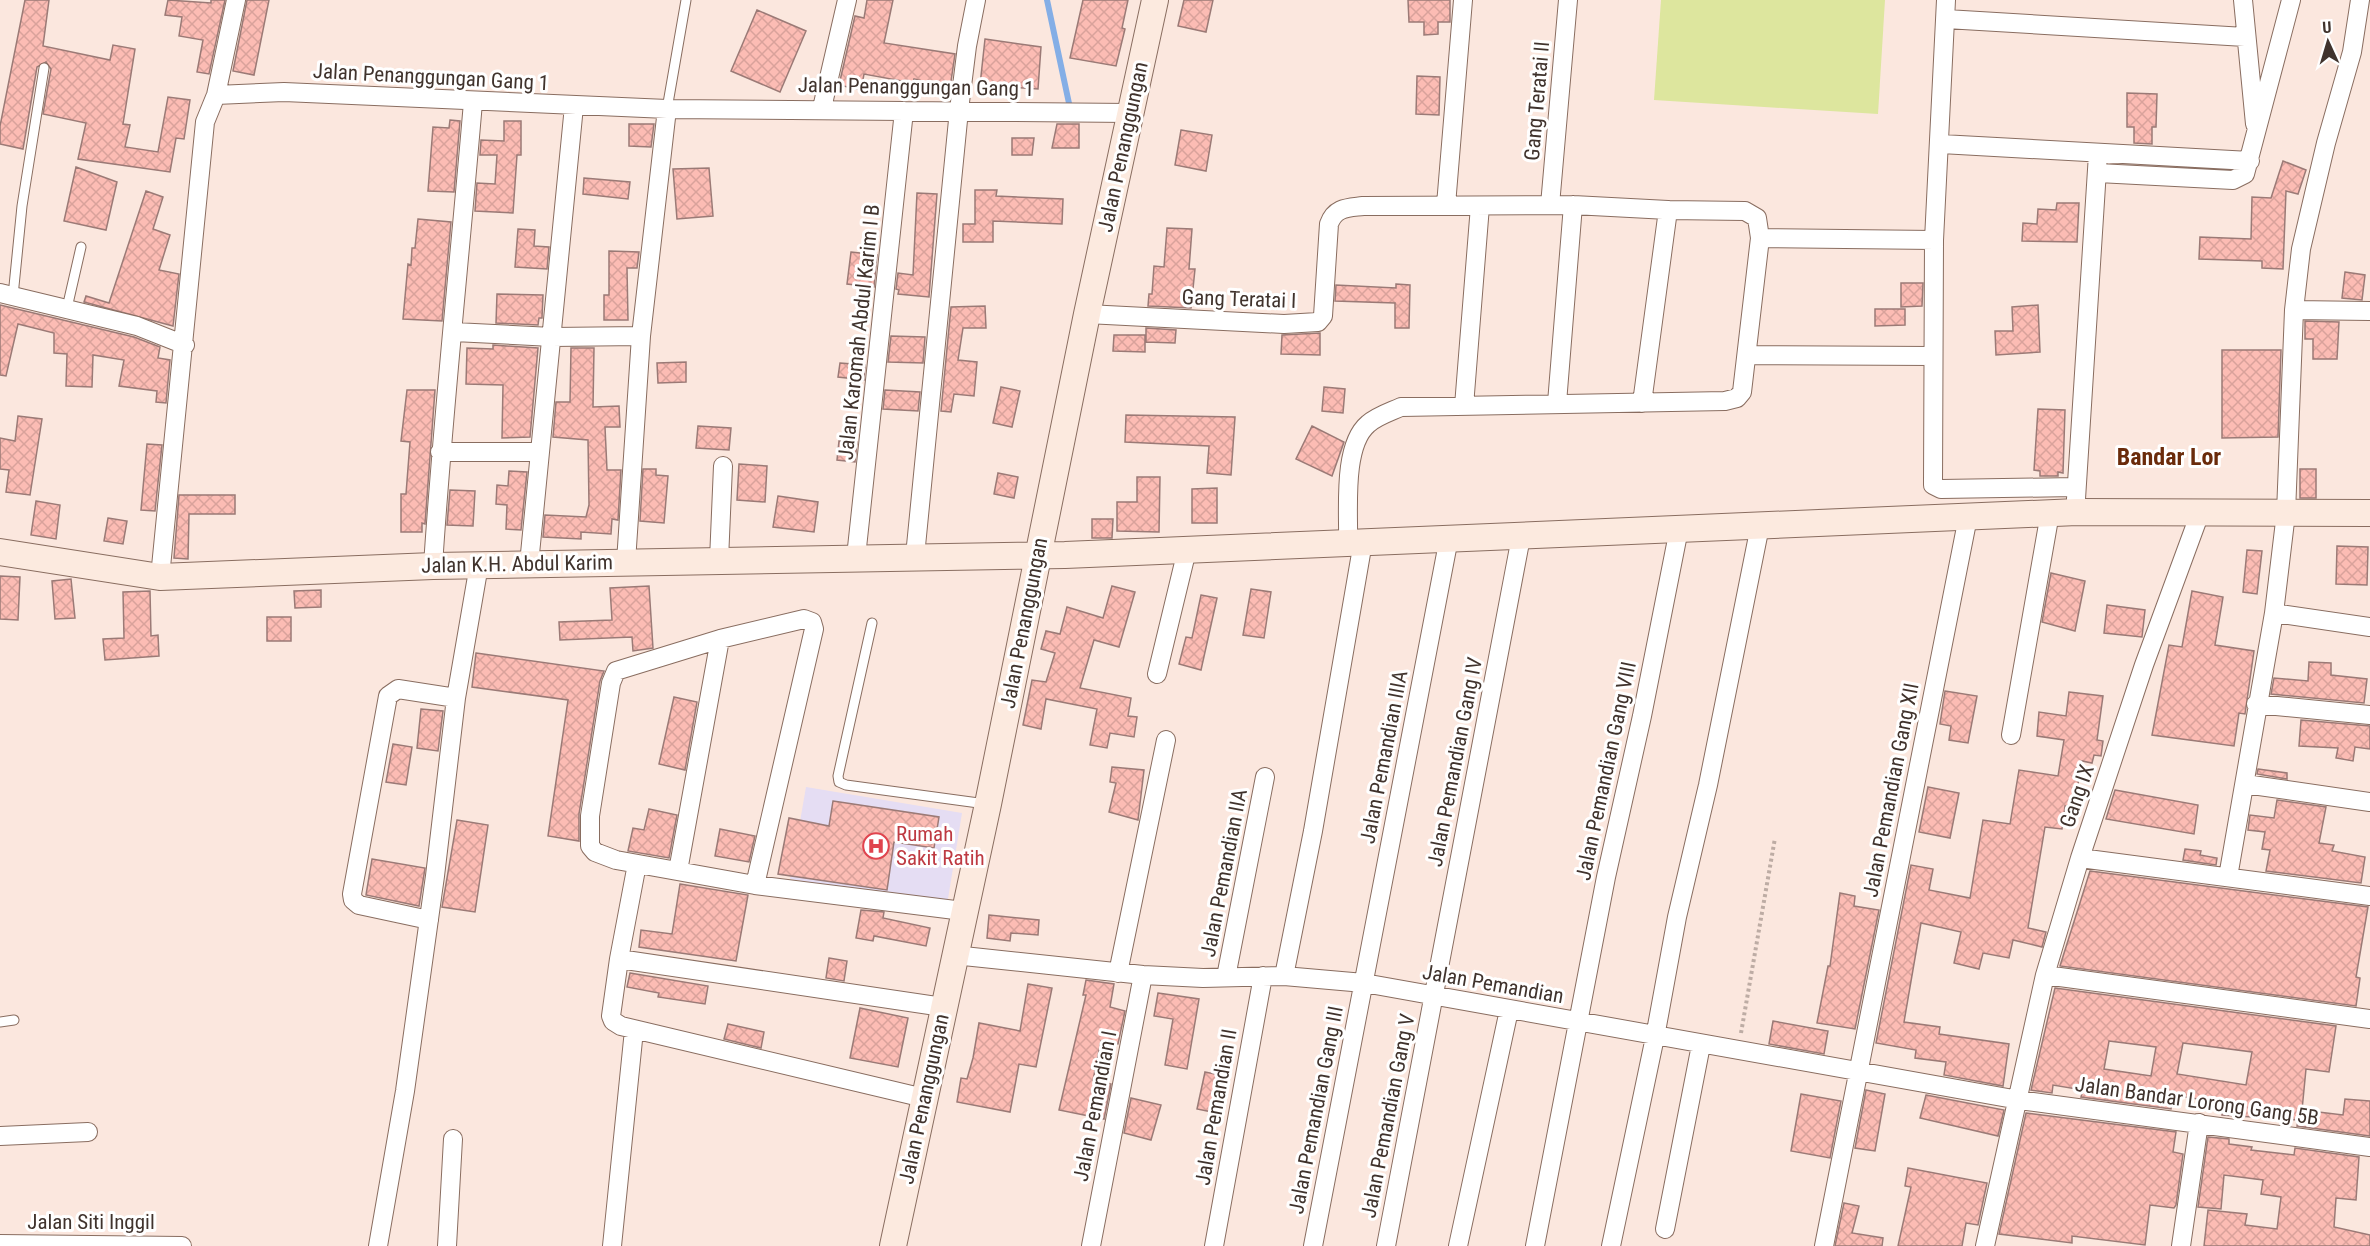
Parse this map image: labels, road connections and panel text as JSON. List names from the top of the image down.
{
  "streets": {
    "street": [
      "Jalan Penanggungan Gang 1",
      "Gang Teratai II",
      "Jalan Penanggungan",
      "Gang Teratai I",
      "Jalan Karomah Abdul Karim I B",
      "Jalan K.H. Abdul Karim",
      "Jalan Pemandian IIIA",
      "Jalan Pemandian Gang IV",
      "Jalan Pemandian Gang VIII",
      "Jalan Pemandian Gang XII",
      "Gang IX",
      "Jalan Pemandian IIA",
      "Jalan Pemandian",
      "Jalan Bandar Lorong Gang 5B",
      "Jalan Pemandian I",
      "Jalan Pemandian II",
      "Jalan Pemandian Gang III",
      "Jalan Pemandian Gang V",
      "Jalan Siti Inggil"
    ]
  },
  "crossings": [
    ["Jalan Penanggungan Gang 1", "Jalan Penanggungan"],
    ["Jalan Penanggungan Gang 1", "Jalan Karomah Abdul Karim I B"],
    ["Jalan Penanggungan", "Gang Teratai I"],
    ["Jalan Penanggungan", "Jalan K.H. Abdul Karim"],
    ["Jalan Penanggungan", "Jalan Pemandian"],
    ["Jalan Karomah Abdul Karim I B", "Jalan K.H. Abdul Karim"],
    ["Jalan K.H. Abdul Karim", "Jalan Pemandian IIIA"],
    ["Jalan K.H. Abdul Karim", "Jalan Pemandian Gang IV"],
    ["Jalan K.H. Abdul Karim", "Jalan Pemandian Gang VIII"],
    ["Jalan K.H. Abdul Karim", "Jalan Pemandian Gang XII"],
    ["Jalan K.H. Abdul Karim", "Gang IX"],
    ["Jalan Pemandian IIIA", "Jalan Pemandian"],
    ["Jalan Pemandian IIIA", "Jalan Pemandian Gang III"],
    ["Jalan Pemandian Gang IV", "Jalan Pemandian"],
    ["Jalan Pemandian Gang IV", "Jalan Pemandian Gang V"],
    ["Jalan Pemandian Gang VIII", "Jalan Pemandian"],
    ["Jalan Pemandian Gang XII", "Jalan Pemandian"],
    ["Gang IX", "Jalan Pemandian"],
    ["Gang IX", "Jalan Bandar Lorong Gang 5B"],
    ["Jalan Pemandian IIA", "Jalan Pemandian"],
    ["Jalan Pemandian", "Jalan Bandar Lorong Gang 5B"],
    ["Jalan Pemandian", "Jalan Pemandian I"],
    ["Jalan Pemandian", "Jalan Pemandian II"],
    ["Jalan Pemandian", "Jalan Pemandian Gang III"],
    ["Jalan Pemandian", "Jalan Pemandian Gang V"]
  ],
  "districts": ["Bandar Lor"],
  "places": {
    "hospital": ["Rumah Sakit Ratih"]
  },
  "north": "top"
}
